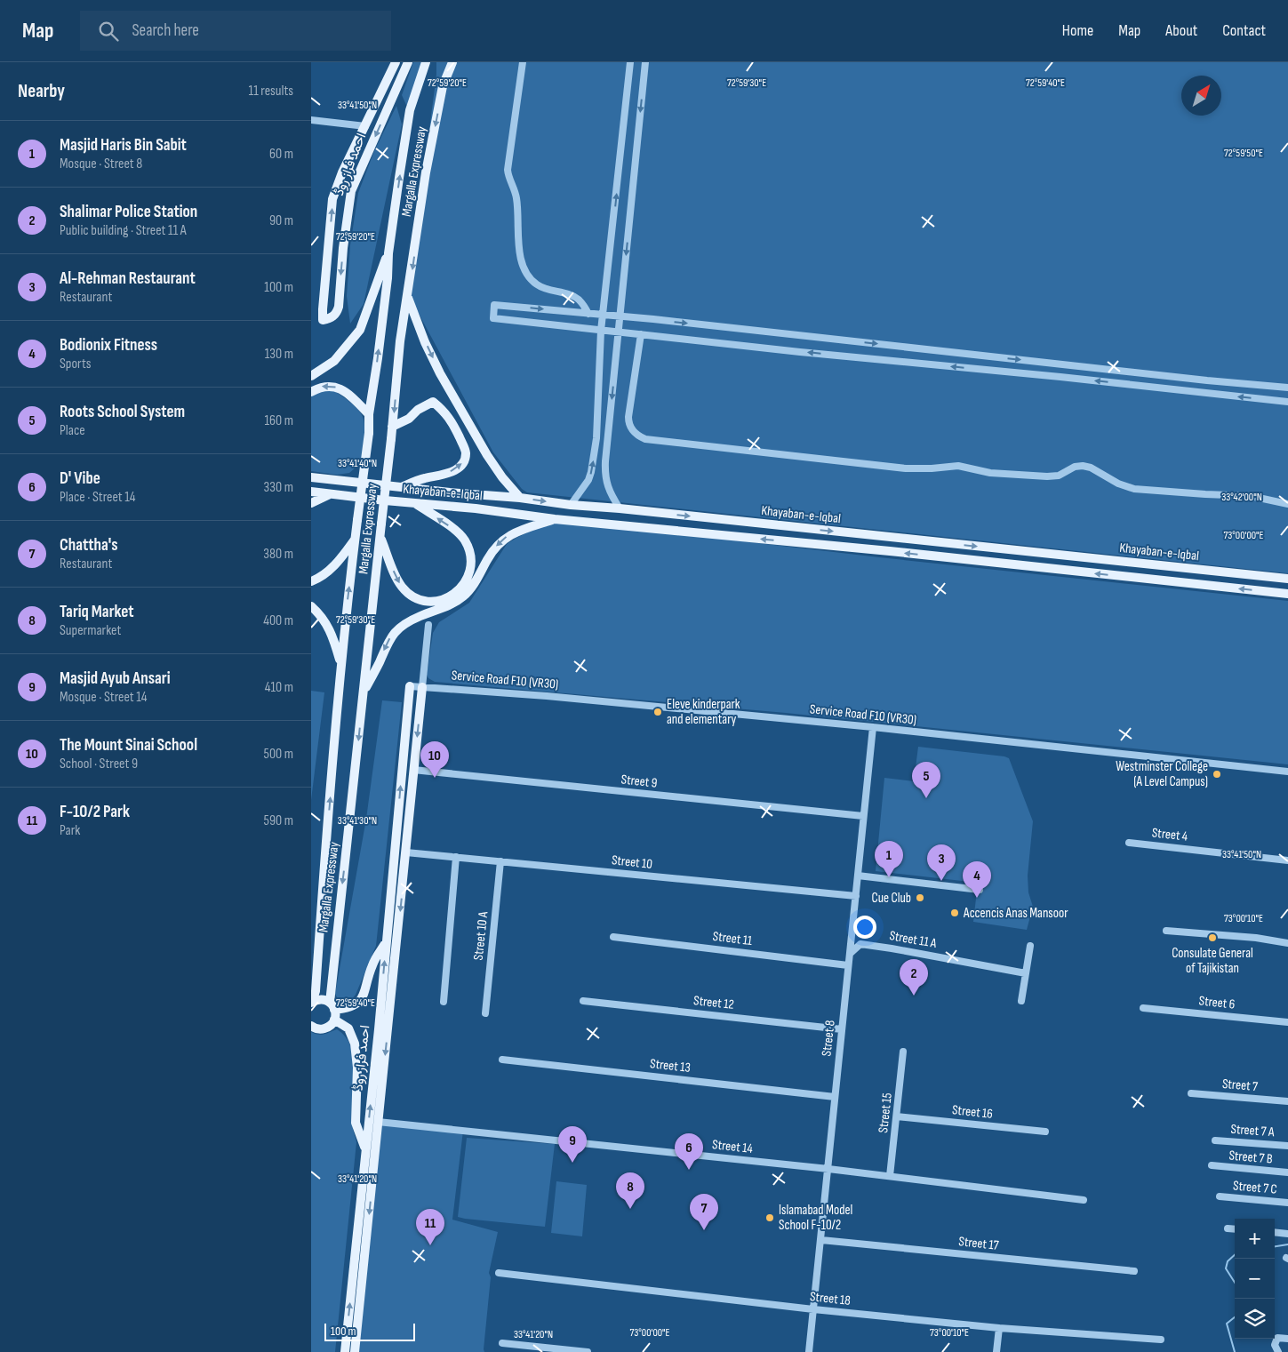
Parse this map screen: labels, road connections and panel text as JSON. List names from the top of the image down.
{
  "streets": {
    "main road": ["احمد فراز روڈ", "Margalla Expressway", "Khayaban-e-Iqbal"],
    "street": [
      "Service Road F10 (VR30)",
      "Street 9",
      "Street 4",
      "Street 10",
      "Street 10 A",
      "Street 11",
      "Street 11 A",
      "Street 12",
      "Street 6",
      "Street 8",
      "Street 13",
      "Street 7",
      "Street 16",
      "Street 15",
      "Street 7 A",
      "Street 14",
      "Street 7 B",
      "Street 7 C",
      "Street 17",
      "Street 18"
    ]
  },
  "crossings": [
    ["احمد فراز روڈ", "Service Road F10 (VR30)"],
    ["احمد فراز روڈ", "Street 9"],
    ["احمد فراز روڈ", "Street 10"],
    ["احمد فراز روڈ", "Street 14"],
    ["Service Road F10 (VR30)", "Street 8"],
    ["Street 9", "Street 8"],
    ["Street 10", "Street 10 A"],
    ["Street 10", "Street 8"],
    ["Street 11", "Street 8"],
    ["Street 11 A", "Street 8"],
    ["Street 12", "Street 8"],
    ["Street 8", "Street 13"],
    ["Street 8", "Street 14"],
    ["Street 8", "Street 17"],
    ["Street 8", "Street 18"],
    ["Street 16", "Street 15"],
    ["Street 15", "Street 14"]
  ],
  "places": [
    "Eleve kinderpark and elementary",
    "Westminster College (A Level Campus)",
    "Cue Club",
    "Accencis Anas Mansoor",
    "Consulate General of Tajikistan",
    "Islamabad Model School F-10/2"
  ],
  "scale_bar": "100 m",
  "north": "top right",
  "page": {
    "header": "Map",
    "search": "Search here",
    "nav": [
      "Home",
      "Map",
      "About",
      "Contact"
    ],
    "heading": ["Nearby", "11 results"],
    "list": [
      {
        "mark": "1",
        "name": "Masjid Haris Bin Sabit",
        "note": "Mosque · Street 8",
        "value": "60 m"
      },
      {
        "mark": "2",
        "name": "Shalimar Police Station",
        "note": "Public building · Street 11 A",
        "value": "90 m"
      },
      {
        "mark": "3",
        "name": "Al-Rehman Restaurant",
        "note": "Restaurant",
        "value": "100 m"
      },
      {
        "mark": "4",
        "name": "Bodionix Fitness",
        "note": "Sports",
        "value": "130 m"
      },
      {
        "mark": "5",
        "name": "Roots School System",
        "note": "Place",
        "value": "160 m"
      },
      {
        "mark": "6",
        "name": "D' Vibe",
        "note": "Place · Street 14",
        "value": "330 m"
      },
      {
        "mark": "7",
        "name": "Chattha's",
        "note": "Restaurant",
        "value": "380 m"
      },
      {
        "mark": "8",
        "name": "Tariq Market",
        "note": "Supermarket",
        "value": "400 m"
      },
      {
        "mark": "9",
        "name": "Masjid Ayub Ansari",
        "note": "Mosque · Street 14",
        "value": "410 m"
      },
      {
        "mark": "10",
        "name": "The Mount Sinai School",
        "note": "School · Street 9",
        "value": "500 m"
      },
      {
        "mark": "11",
        "name": "F-10/2 Park",
        "note": "Park",
        "value": "590 m"
      }
    ],
    "pins": [
      "10",
      "5",
      "1",
      "3",
      "4",
      "2",
      "9",
      "6",
      "8",
      "7",
      "11"
    ],
    "map_buttons": ["+", "−"],
    "scale": "100 m"
  },
  "coordinates": [
    "72°59'20\"E",
    "72°59'30\"E",
    "72°59'40\"E",
    "33°41'50\"N",
    "72°59'50\"E",
    "33°41'40\"N",
    "33°42'00\"N",
    "73°00'00\"E",
    "33°41'30\"N",
    "73°00'10\"E",
    "33°41'20\"N"
  ]
}
